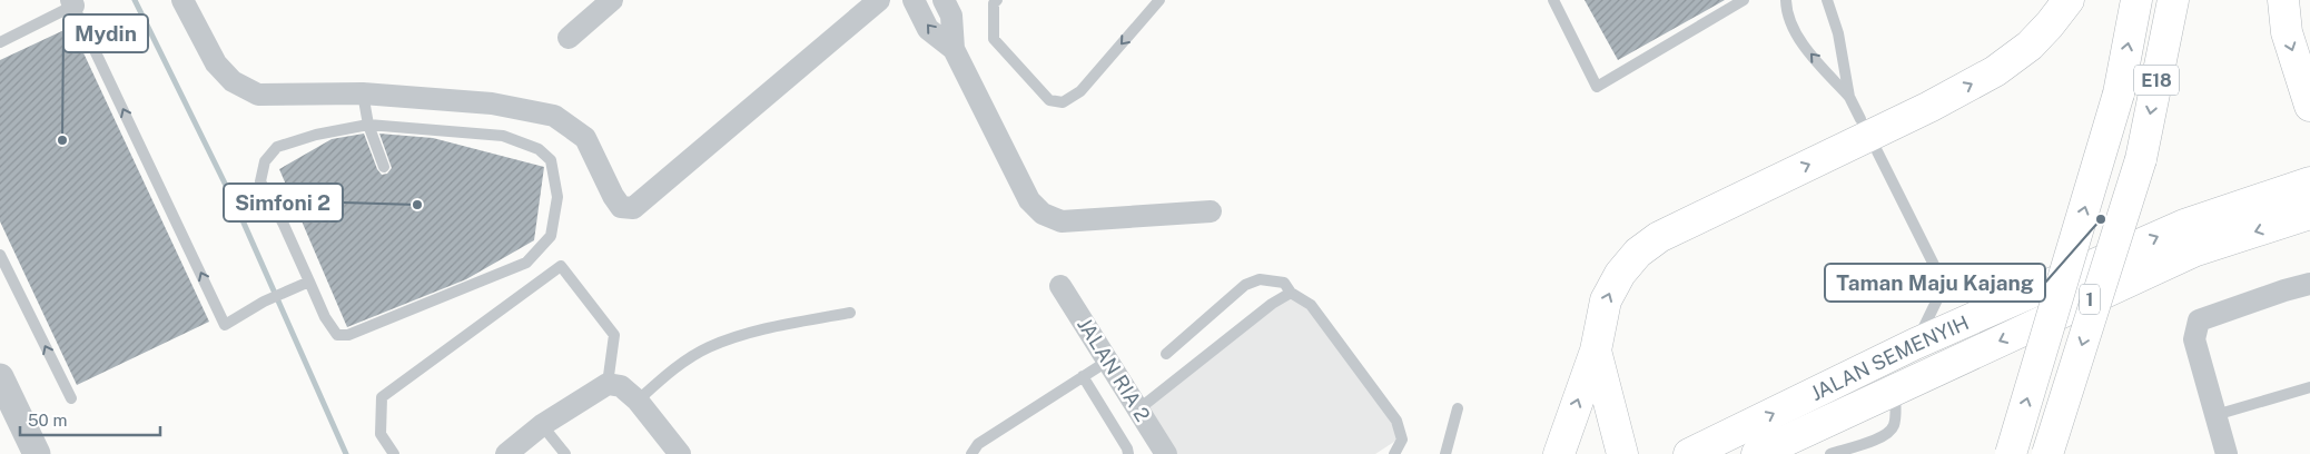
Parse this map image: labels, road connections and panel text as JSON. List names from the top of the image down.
{
  "streets": {
    "main road": ["E18", "1", "JALAN SEMENYIH"],
    "street": ["JALAN RIA 2"]
  },
  "places": ["Mydin", "Simfoni 2", "Taman Maju Kajang"],
  "scale_bar": "50 m"
}
